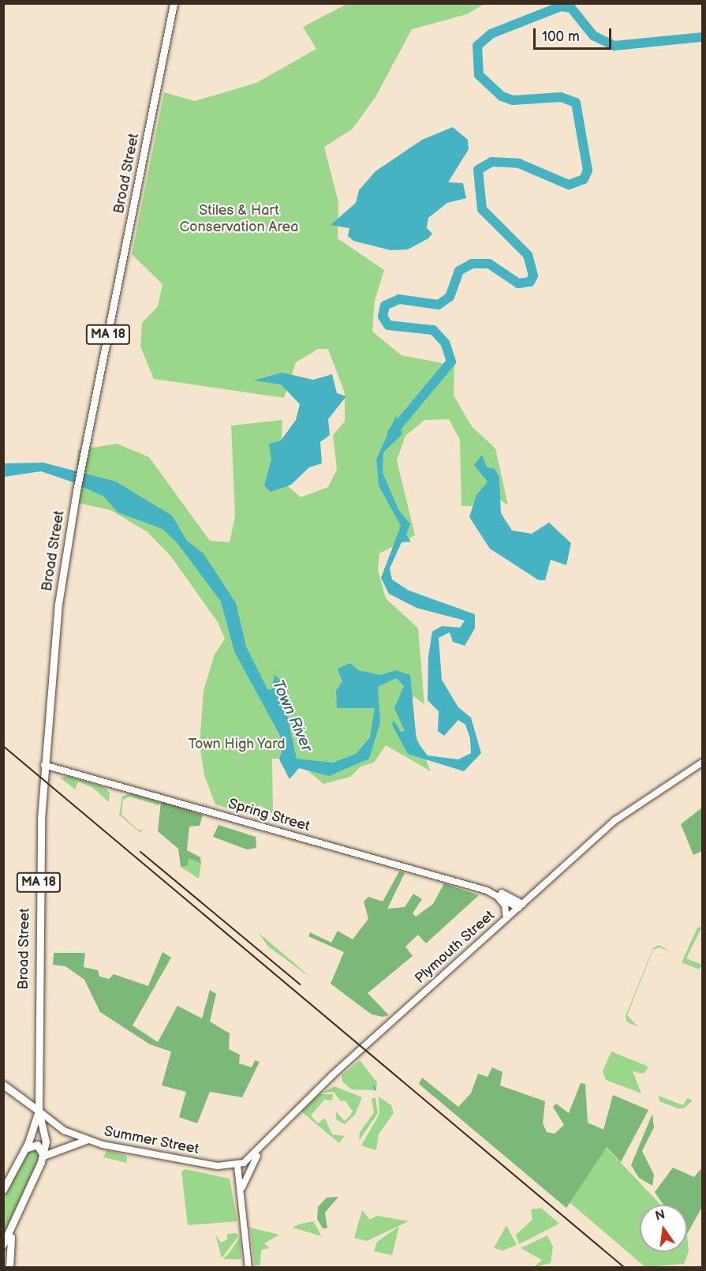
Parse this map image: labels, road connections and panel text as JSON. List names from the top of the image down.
{
  "streets": {
    "main road": [
      "Broad Street",
      "MA 18",
      "Plymouth Street",
      "Summer Street"
    ],
    "street": ["Spring Street"]
  },
  "crossings": [
    ["Broad Street", "MA 18"],
    ["Broad Street", "Spring Street"],
    ["Broad Street", "Summer Street"],
    ["MA 18", "Summer Street"],
    ["Spring Street", "Plymouth Street"],
    ["Plymouth Street", "Summer Street"]
  ],
  "water": ["Town River"],
  "parks": ["Stiles & Hart Conservation Area", "Town High Yard"],
  "scale_bar": "100 m",
  "north": "top"
}
